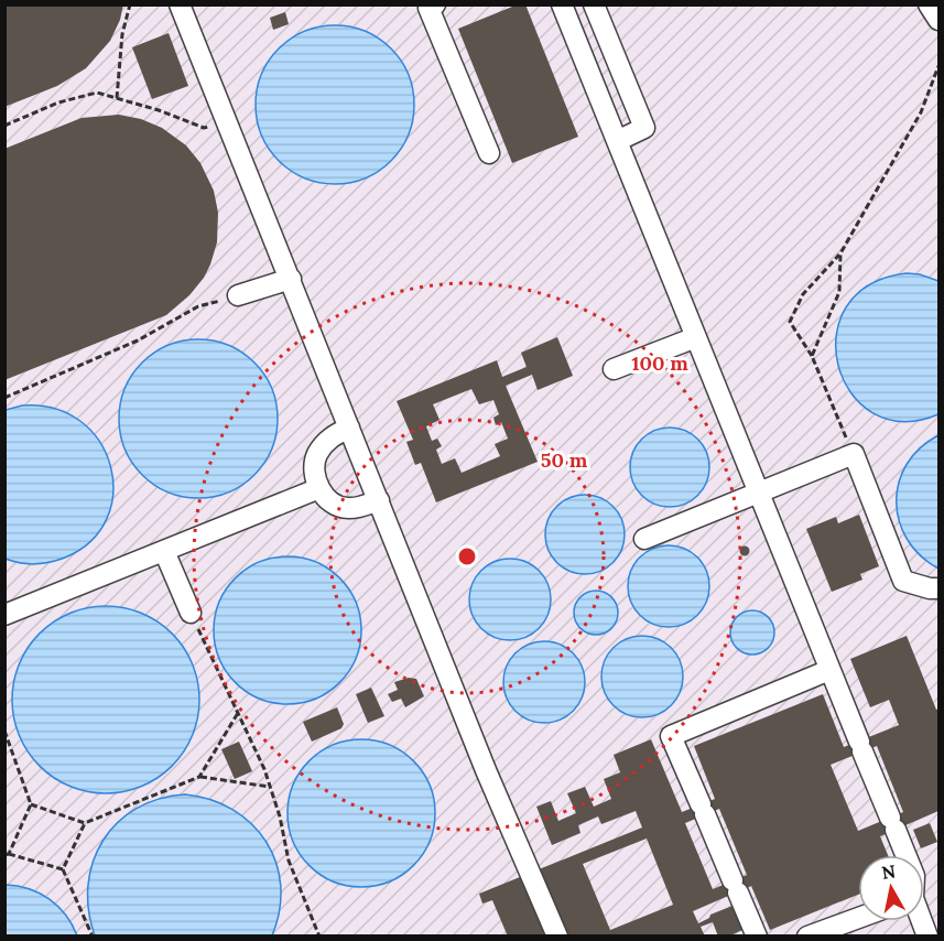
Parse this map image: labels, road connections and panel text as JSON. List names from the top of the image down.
{
  "north": "top",
  "rings": ["100 m", "50 m"]
}
